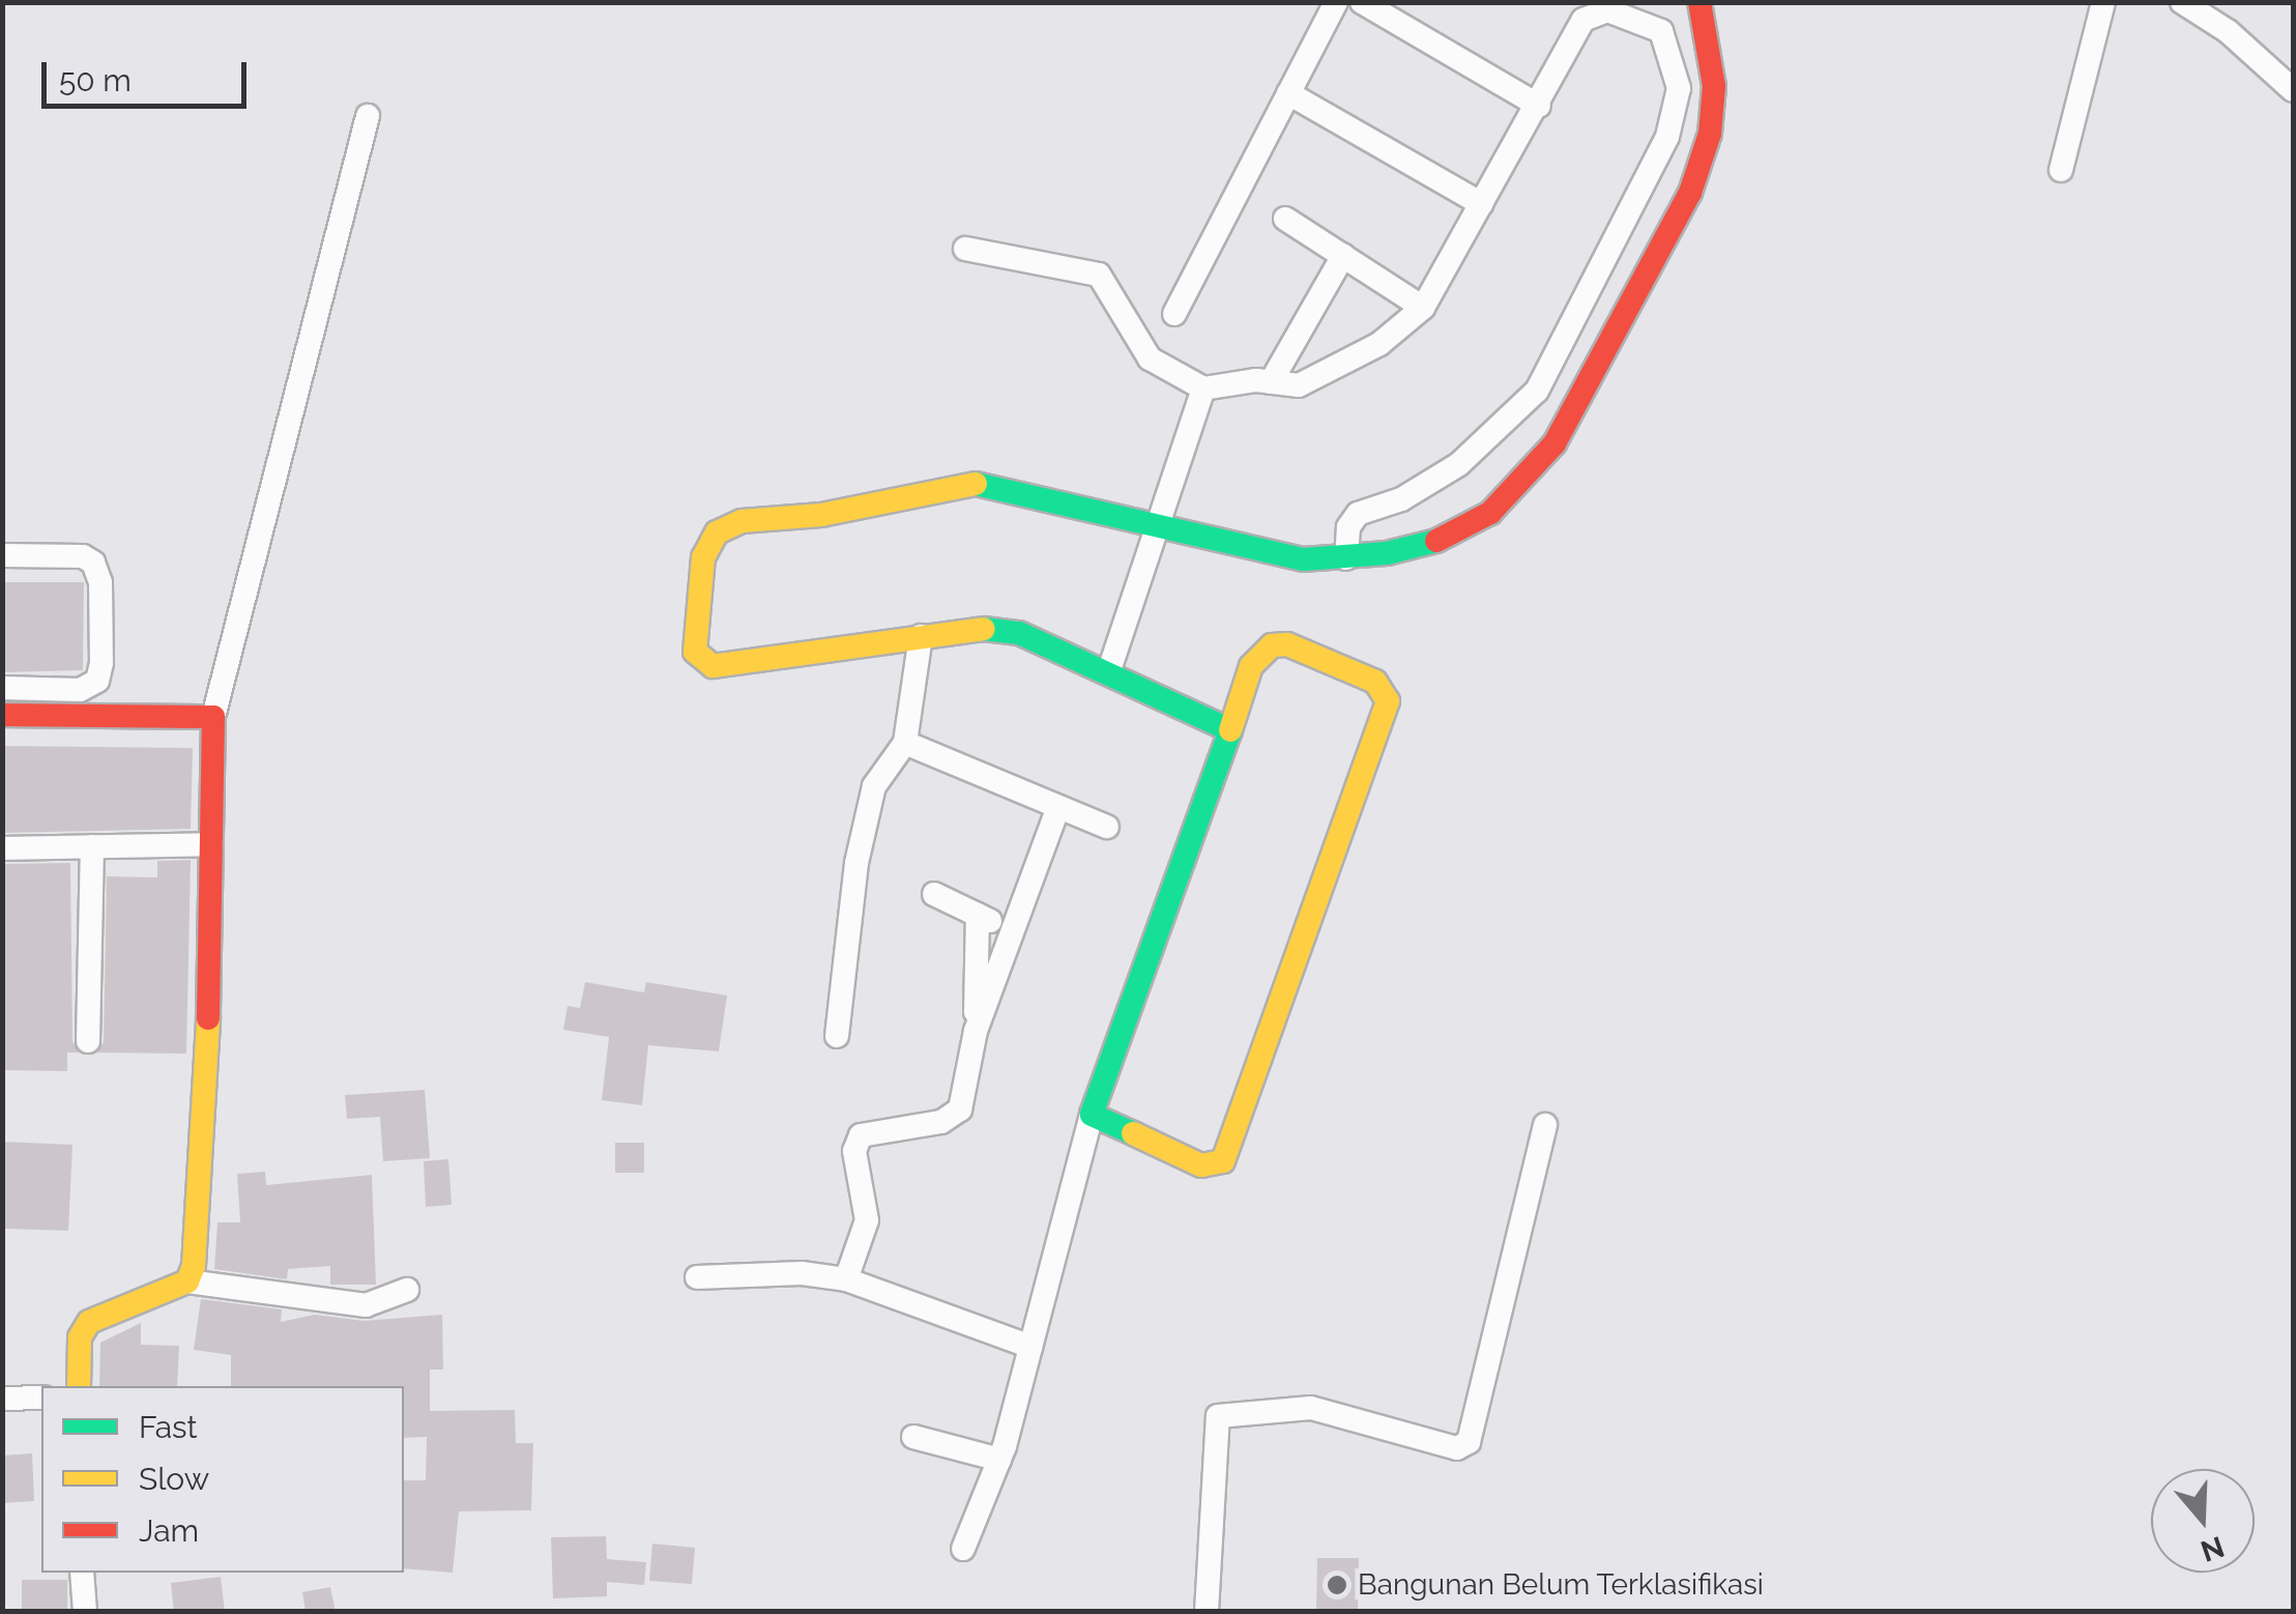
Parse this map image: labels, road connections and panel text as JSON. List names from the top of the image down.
{
  "places": ["Bangunan Belum Terklasifikasi"],
  "legend": ["Fast", "Slow", "Jam"],
  "scale_bar": "50 m",
  "north": "bottom"
}
